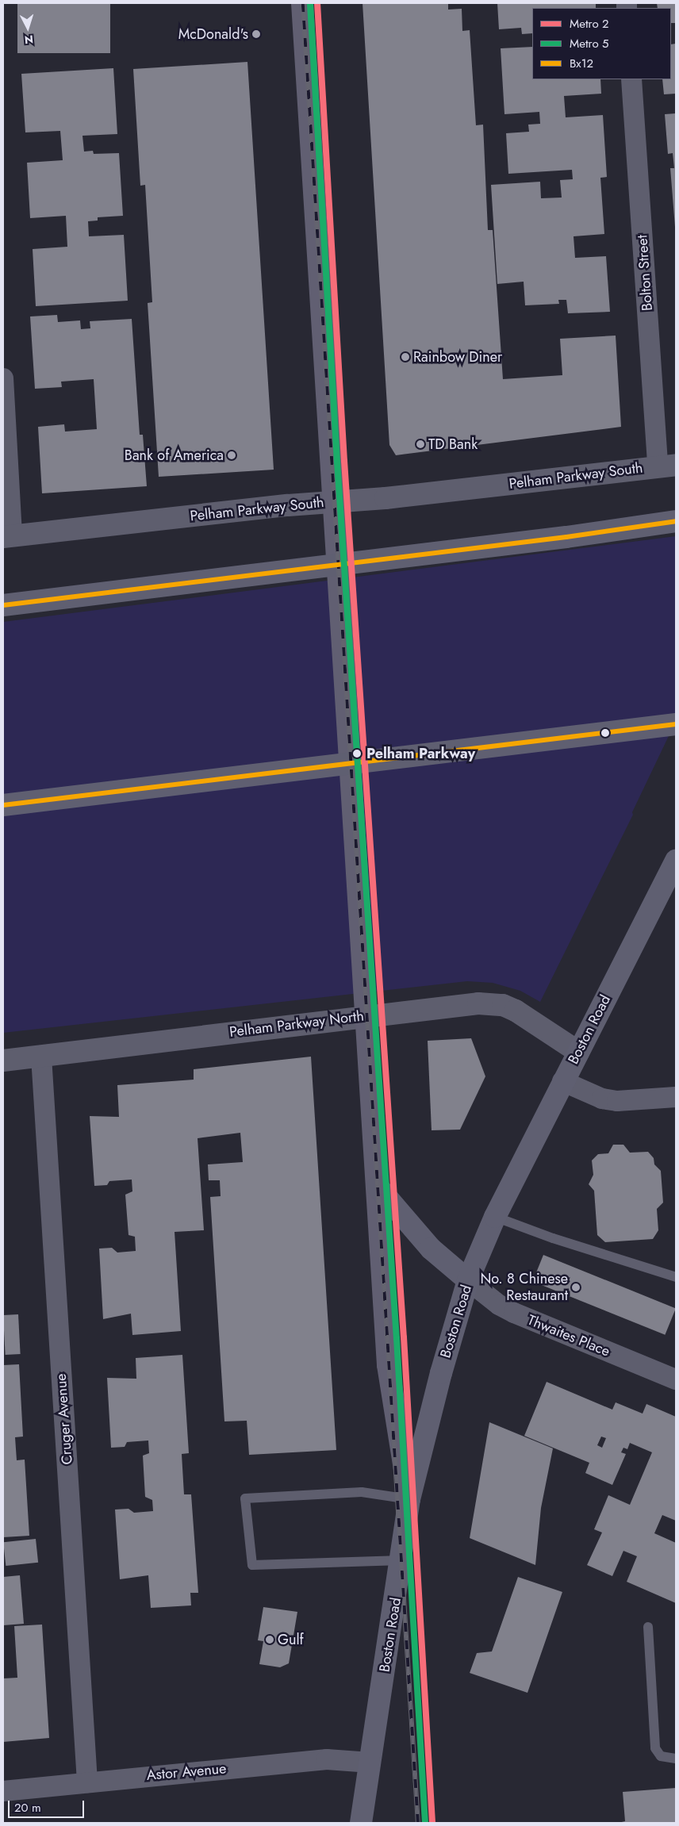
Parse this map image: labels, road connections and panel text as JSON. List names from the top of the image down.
{
  "streets": {
    "main road": ["Boston Road"],
    "street": [
      "Bolton Street",
      "Pelham Parkway South",
      "Pelham Parkway North",
      "Thwaites Place",
      "Cruger Avenue",
      "Astor Avenue"
    ]
  },
  "crossings": [
    ["Bolton Street", "Pelham Parkway South"],
    ["Pelham Parkway North", "Boston Road"],
    ["Pelham Parkway North", "Cruger Avenue"],
    ["Boston Road", "Thwaites Place"],
    ["Boston Road", "Astor Avenue"],
    ["Cruger Avenue", "Astor Avenue"]
  ],
  "places": [
    "McDonald's",
    "Rainbow Diner",
    "TD Bank",
    "Bank of America",
    "Pelham Parkway",
    "No. 8 Chinese Restaurant",
    "Gulf"
  ],
  "lines": ["metro line 2", "metro line 5", "transit line Bx12"],
  "legend": ["Metro 2", "Metro 5", "Bx12"],
  "scale_bar": "20 m",
  "north": "bottom"
}
